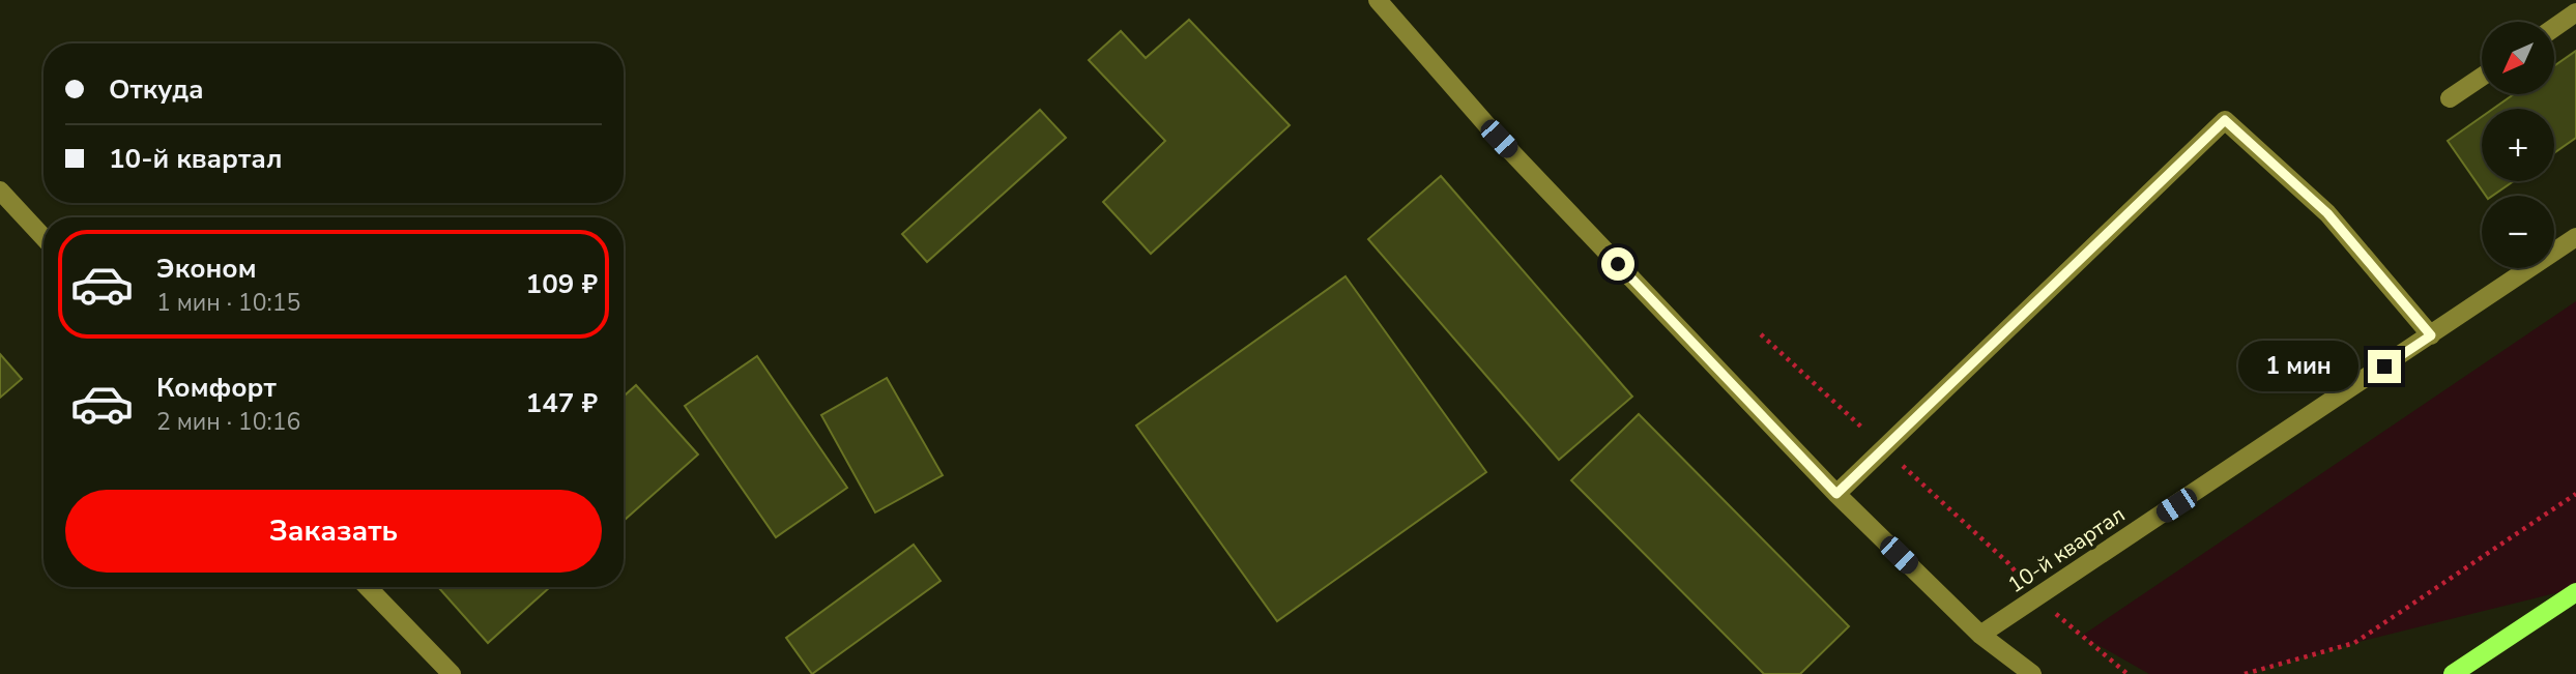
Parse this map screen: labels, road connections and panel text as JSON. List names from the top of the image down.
{
  "streets": {
    "street": ["10-й квартал"]
  },
  "north": "bottom left",
  "page": {
    "map_buttons": ["+", "−"],
    "banner": ["Откуда", "10-й квартал"],
    "list": [
      {
        "name": "Эконом",
        "note": "1 мин · 10:15",
        "value": "109 ₽"
      },
      {
        "name": "Комфорт",
        "note": "2 мин · 10:16",
        "value": "147 ₽"
      }
    ],
    "bubble": "1 мин",
    "buttons": "Заказать"
  }
}
